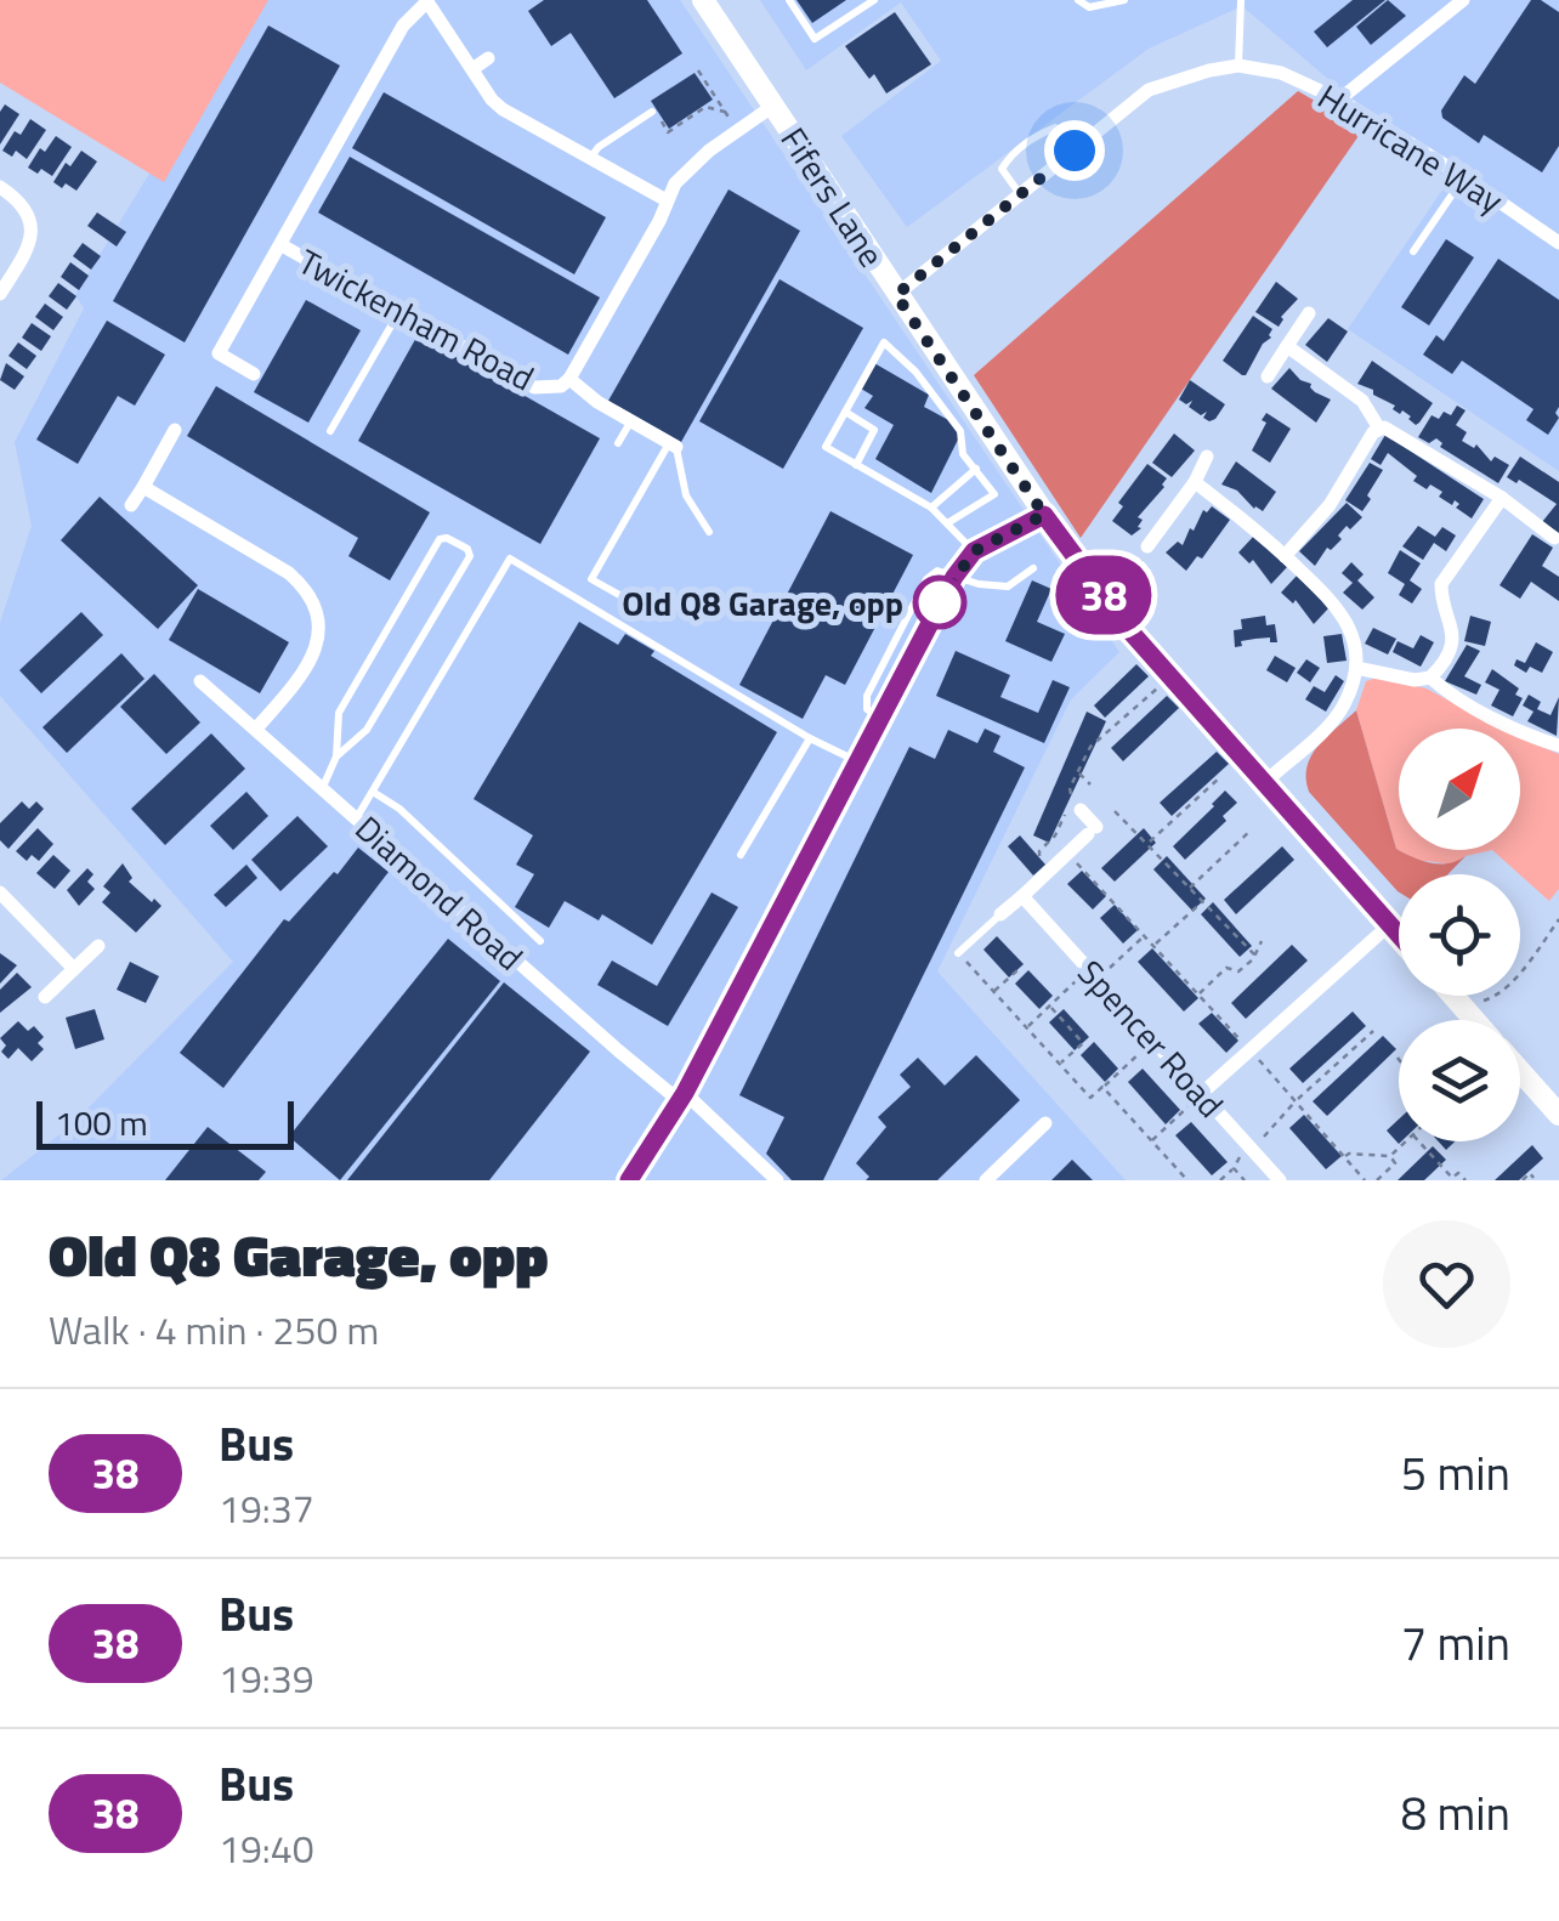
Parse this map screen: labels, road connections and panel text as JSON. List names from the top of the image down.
{
  "streets": {
    "street": [
      "Hurricane Way",
      "Fifers Lane",
      "Twickenham Road",
      "Diamond Road",
      "Spencer Road"
    ]
  },
  "crossings": [
    ["Hurricane Way", "Fifers Lane"]
  ],
  "places": ["Old Q8 Garage, opp"],
  "lines": ["bus line 38"],
  "scale_bar": "100 m",
  "north": "top right",
  "page": {
    "on_map": "38",
    "scale": "100 m",
    "heading": ["Old Q8 Garage, opp", "Walk · 4 min · 250 m"],
    "list": [
      {
        "mark": "38",
        "name": "Bus",
        "note": "19:37",
        "value": "5 min"
      },
      {
        "mark": "38",
        "name": "Bus",
        "note": "19:39",
        "value": "7 min"
      },
      {
        "mark": "38",
        "name": "Bus",
        "note": "19:40",
        "value": "8 min"
      }
    ]
  }
}
